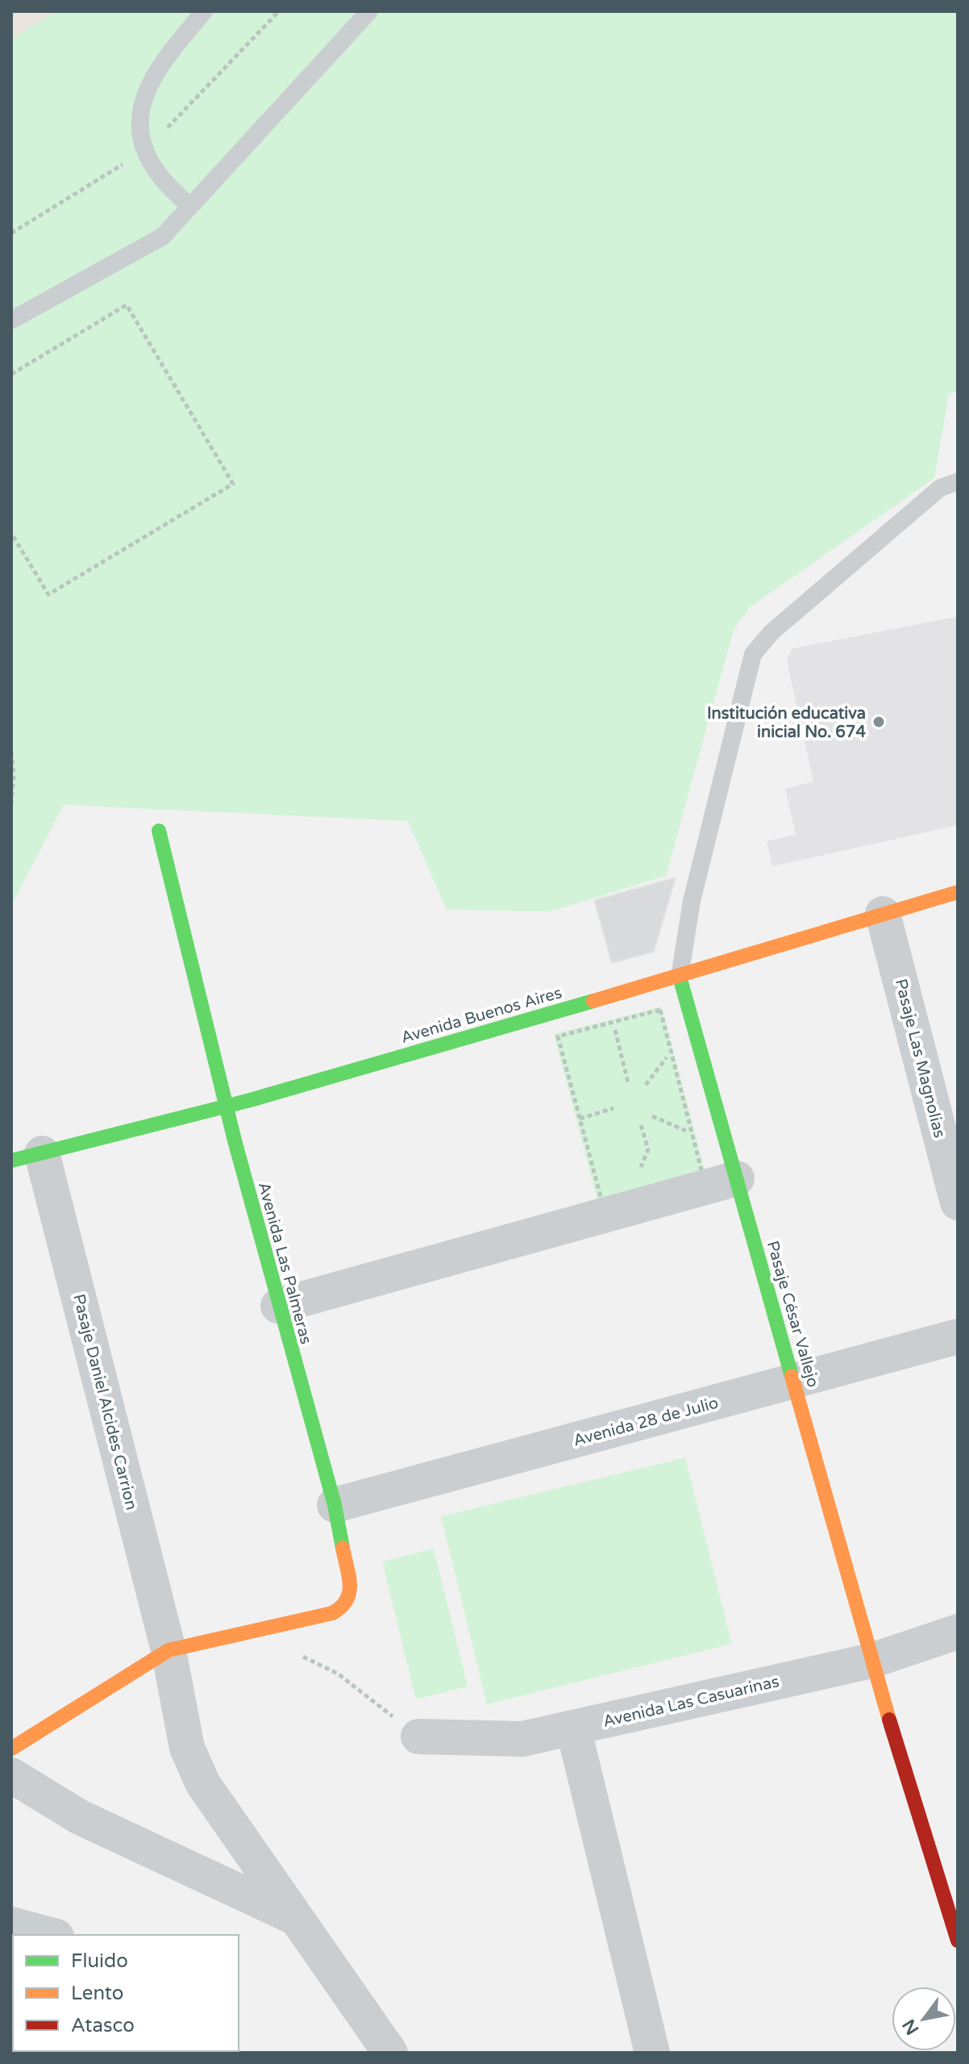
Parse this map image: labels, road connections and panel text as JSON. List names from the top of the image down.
{
  "streets": {
    "street": [
      "Avenida Buenos Aires",
      "Pasaje Las Magnolias",
      "Avenida Las Palmeras",
      "Pasaje César Vallejo",
      "Pasaje Daniel Alcides Carrion",
      "Avenida 28 de Julio",
      "Avenida Las Casuarinas"
    ]
  },
  "crossings": [
    ["Avenida Buenos Aires", "Pasaje Las Magnolias"],
    ["Avenida Buenos Aires", "Avenida Las Palmeras"],
    ["Avenida Buenos Aires", "Pasaje César Vallejo"],
    ["Avenida Buenos Aires", "Pasaje Daniel Alcides Carrion"],
    ["Avenida Las Palmeras", "Avenida 28 de Julio"],
    ["Pasaje César Vallejo", "Avenida 28 de Julio"],
    ["Pasaje César Vallejo", "Avenida Las Casuarinas"]
  ],
  "places": ["Institución educativa inicial No. 674"],
  "legend": ["Fluido", "Lento", "Atasco"],
  "north": "bottom left"
}
